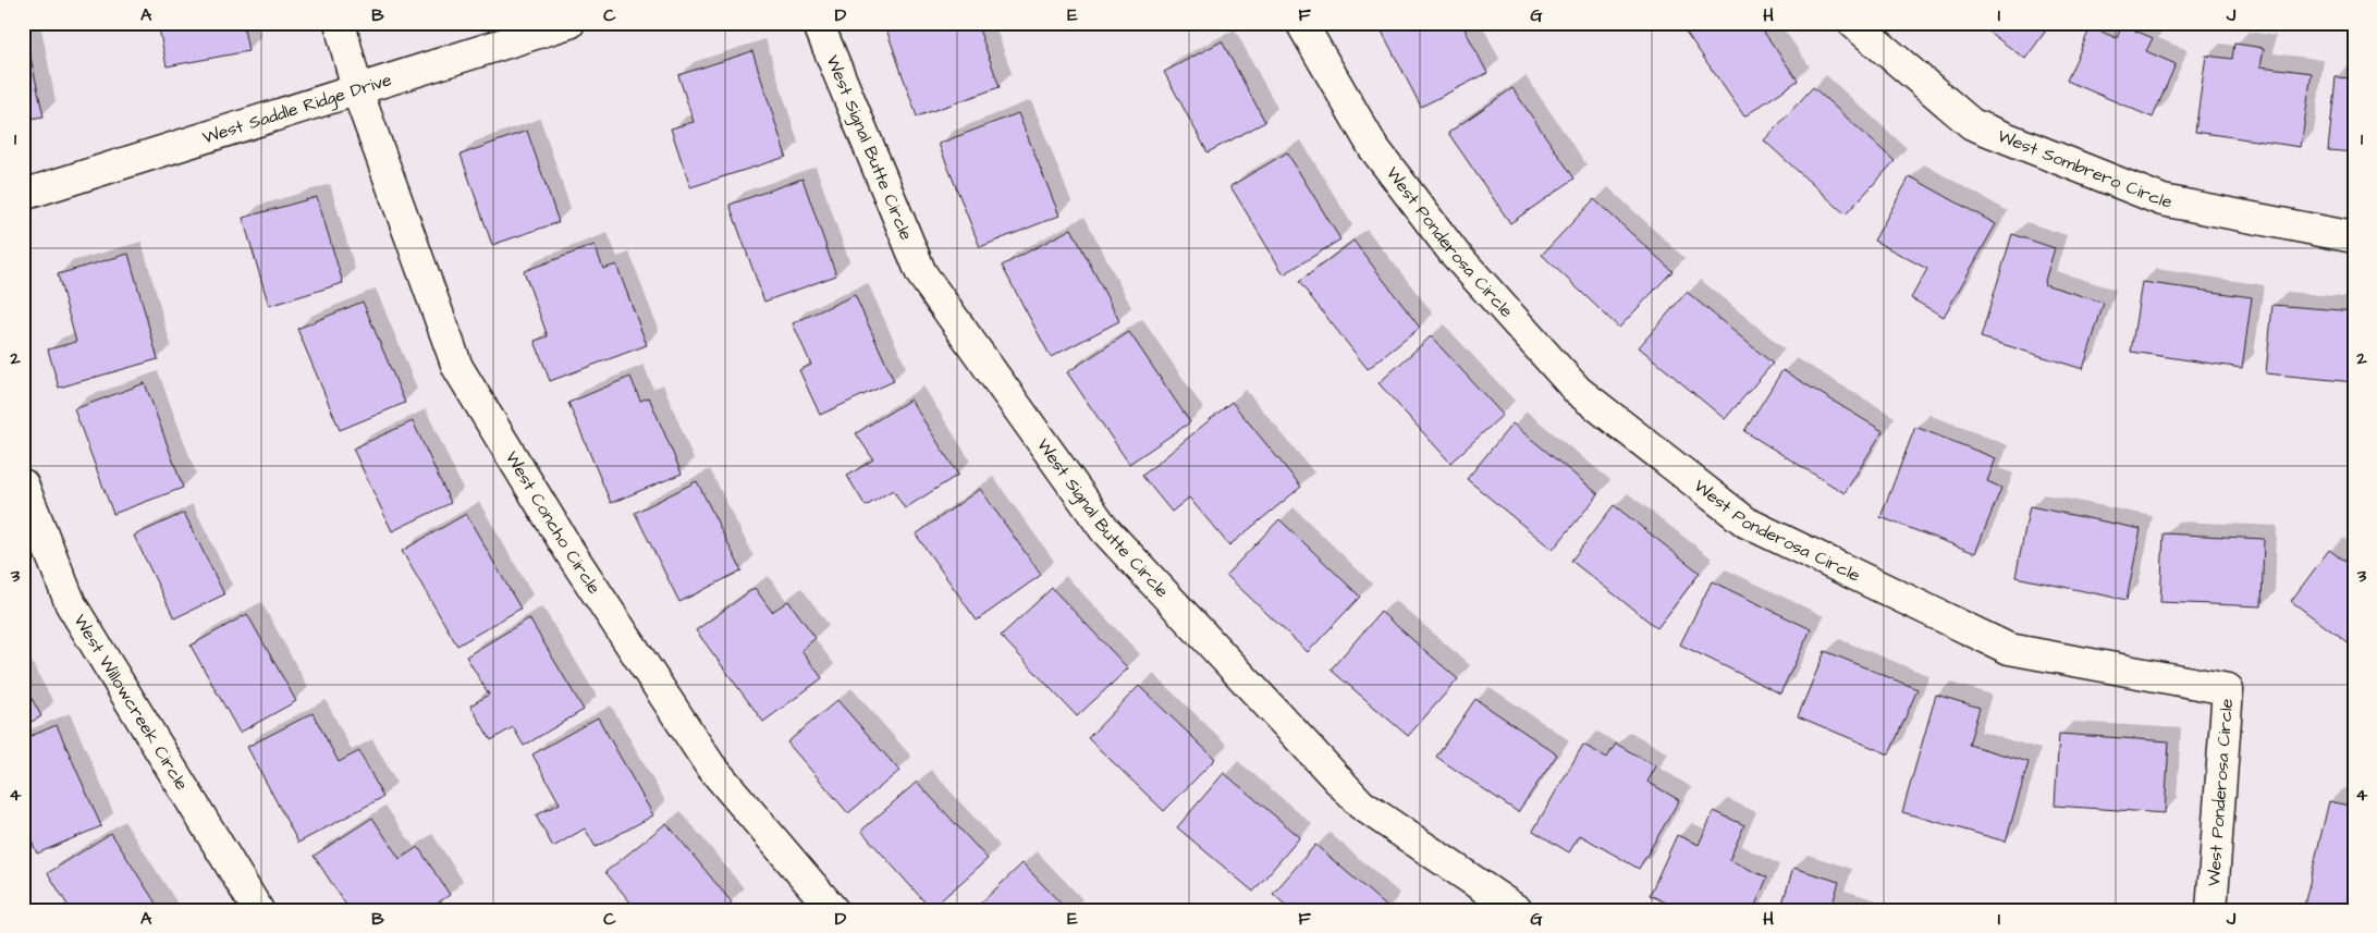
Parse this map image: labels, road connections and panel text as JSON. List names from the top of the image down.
{
  "streets": {
    "street": [
      "West Saddle Ridge Drive",
      "West Signal Butte Circle",
      "West Sombrero Circle",
      "West Ponderosa Circle",
      "West Concho Circle",
      "West Willowcreek Circle"
    ]
  },
  "crossings": [
    ["West Saddle Ridge Drive", "West Concho Circle"]
  ],
  "grid": {
    "columns": [
      "A",
      "B",
      "C",
      "D",
      "E",
      "F",
      "G",
      "H",
      "I",
      "J"
    ],
    "rows": [
      "1",
      "2",
      "3",
      "4"
    ]
  }
}
